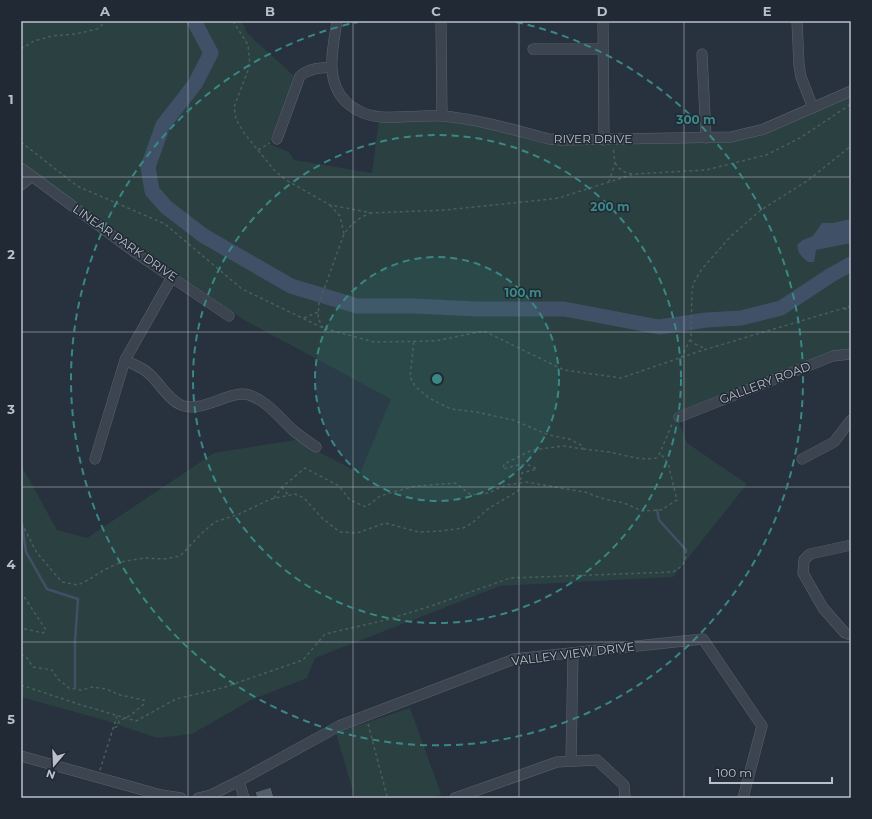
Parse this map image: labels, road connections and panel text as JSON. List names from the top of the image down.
{
  "streets": {
    "street": [
      "RIVER DRIVE",
      "LINEAR PARK DRIVE",
      "GALLERY ROAD",
      "VALLEY VIEW DRIVE"
    ]
  },
  "scale_bar": "100 m",
  "north": "bottom",
  "grid": {
    "columns": [
      "A",
      "B",
      "C",
      "D",
      "E"
    ],
    "rows": [
      "1",
      "2",
      "3",
      "4",
      "5"
    ]
  },
  "rings": ["300 m", "200 m", "100 m"]
}
